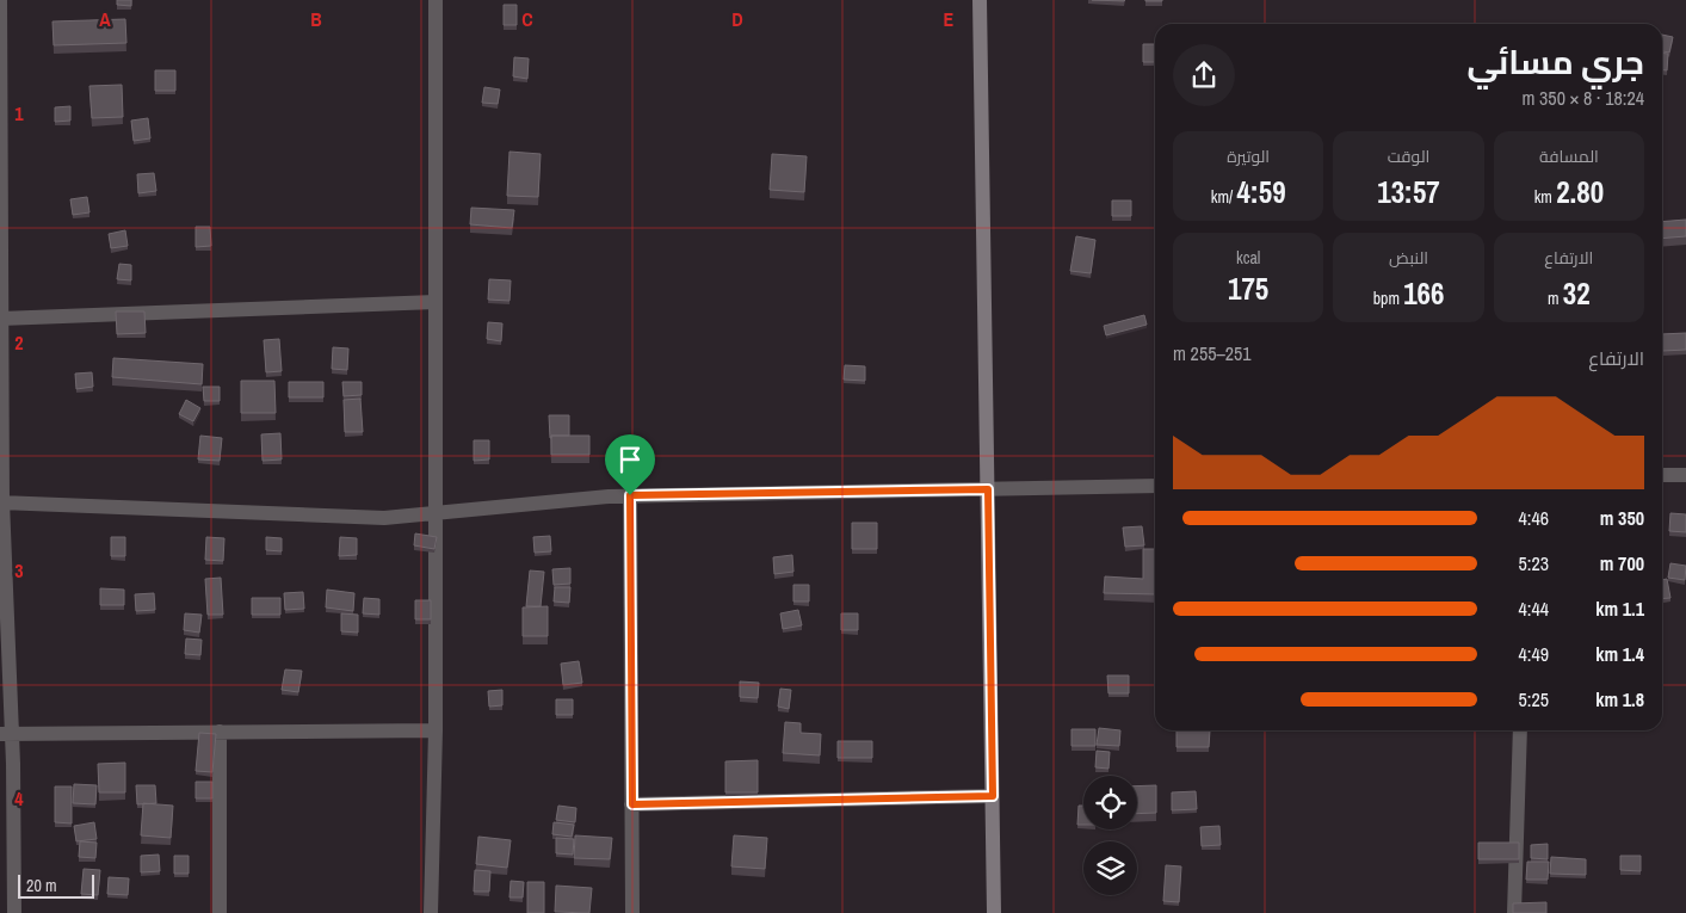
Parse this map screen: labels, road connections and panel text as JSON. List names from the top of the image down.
{
  "scale_bar": "20 m",
  "page": {
    "heading": ["جري مسائي", "18:24 · 8 × 350 m"],
    "stats": [
      ["المسافة", "2.80 km"],
      ["الوقت", "13:57"],
      ["الوتيرة", "4:59 /km"],
      ["الارتفاع", "32 m"],
      ["النبض", "166 bpm"],
      ["kcal", "175"]
    ],
    "chart": ["الارتفاع", "251–255 m"],
    "list": [
      {
        "name": "350 m",
        "note": "4:46"
      },
      {
        "name": "700 m",
        "note": "5:23"
      },
      {
        "name": "1.1 km",
        "note": "4:44"
      },
      {
        "name": "1.4 km",
        "note": "4:49"
      },
      {
        "name": "1.8 km",
        "note": "5:25"
      }
    ],
    "scale": "20 m"
  },
  "grid": {
    "columns": [
      "A",
      "B",
      "C",
      "D",
      "E"
    ],
    "rows": [
      "1",
      "2",
      "3",
      "4"
    ]
  }
}
